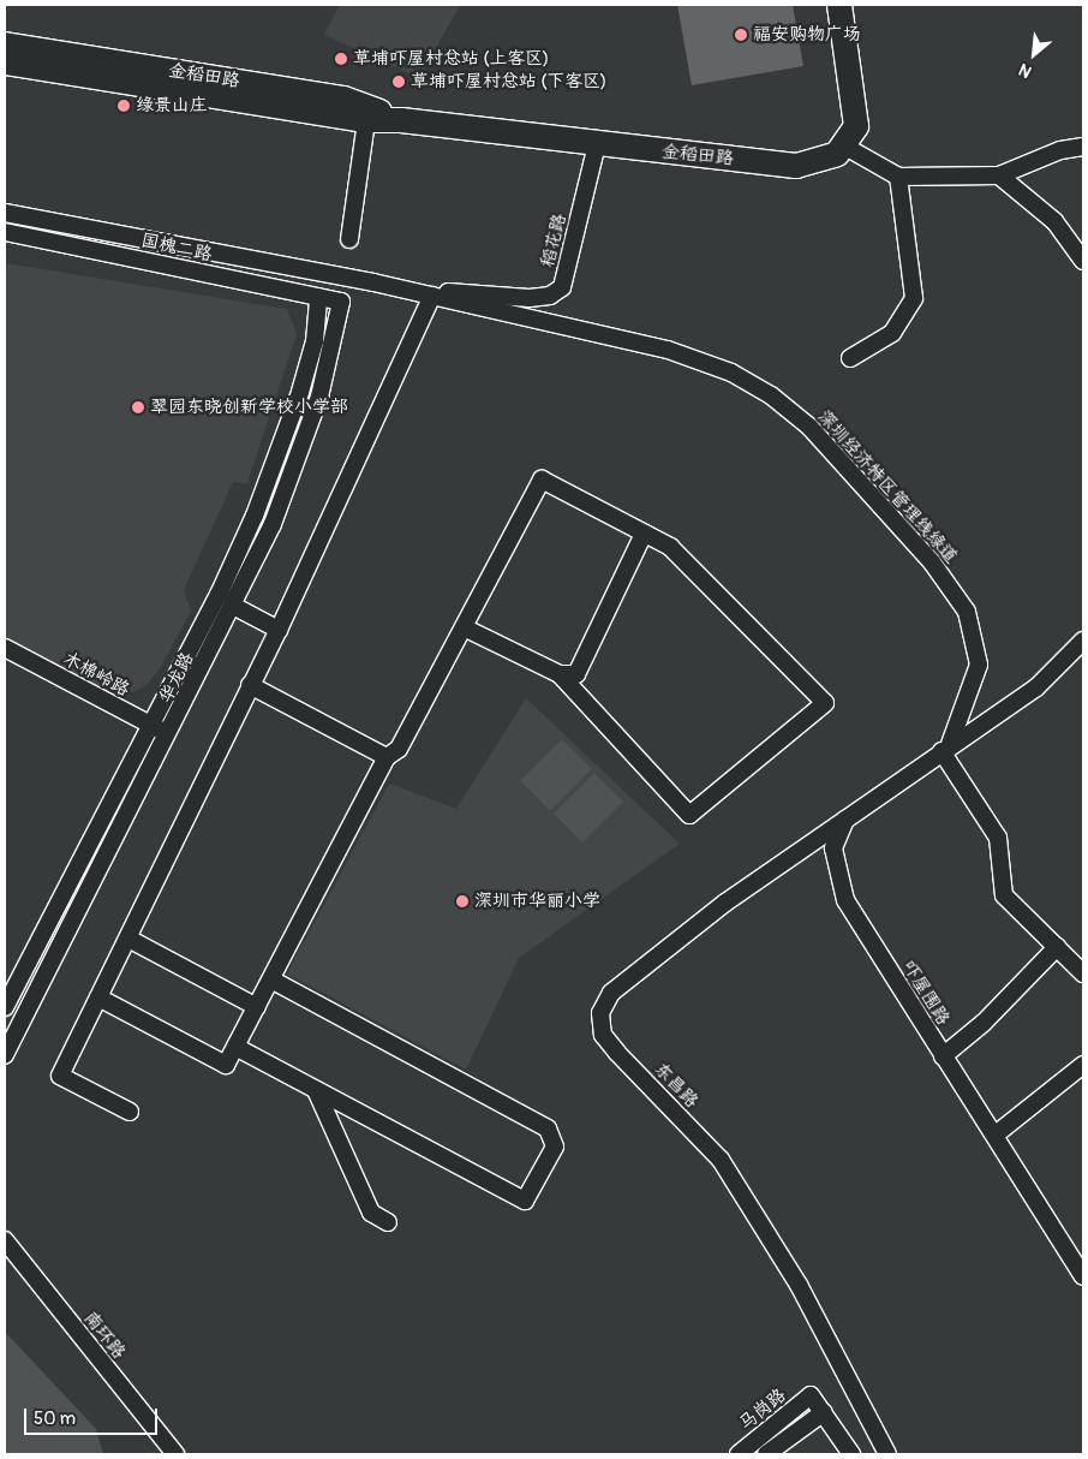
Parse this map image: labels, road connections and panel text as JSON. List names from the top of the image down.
{
  "streets": {
    "street": [
      "金稻田路",
      "稻花路",
      "国槐二路",
      "深圳经济特区管理线绿道",
      "木棉岭路",
      "华龙路",
      "吓屋围路",
      "东昌路",
      "南环路",
      "马岗路"
    ]
  },
  "crossings": [
    ["金稻田路", "稻花路"],
    ["稻花路", "深圳经济特区管理线绿道"],
    ["国槐二路", "华龙路"],
    ["木棉岭路", "华龙路"],
    ["吓屋围路", "东昌路"]
  ],
  "places": [
    "福安购物广场",
    "草埔吓屋村总站 (上客区)",
    "草埔吓屋村总站 (下客区)",
    "绿景山庄",
    "翠园东晓创新学校小学部",
    "深圳市华丽小学"
  ],
  "scale_bar": "50 m",
  "north": "bottom left"
}
